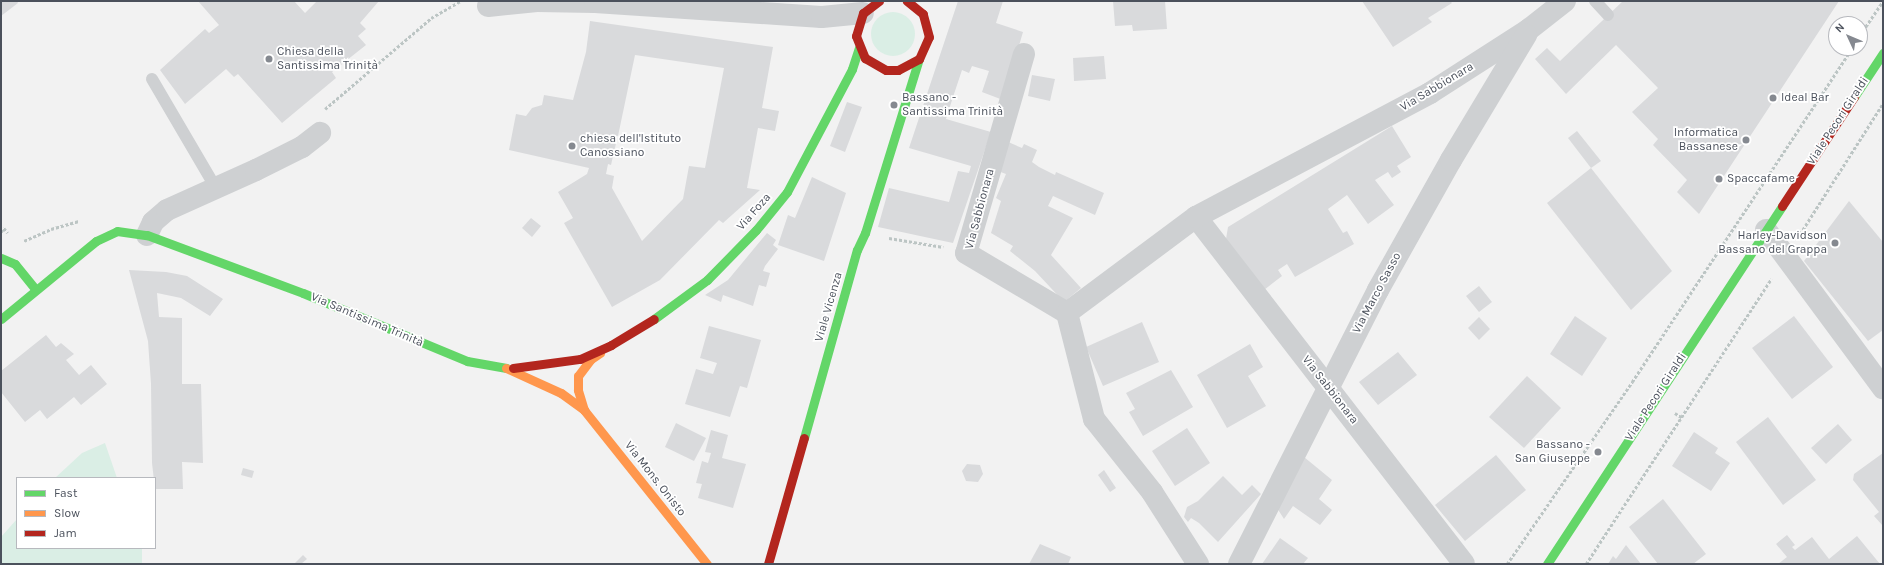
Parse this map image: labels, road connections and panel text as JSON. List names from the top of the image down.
{
  "streets": {
    "street": [
      "Via Sabbionara",
      "Viale Pecori Giraldi",
      "Via Foza",
      "Via Marco Sasso",
      "Viale Vicenza",
      "Via Santissima Trinità",
      "Via Mons. Onisto"
    ]
  },
  "crossings": [
    ["Via Sabbionara", "Via Marco Sasso"],
    ["Via Foza", "Via Santissima Trinità"],
    ["Via Foza", "Via Mons. Onisto"],
    ["Via Santissima Trinità", "Via Mons. Onisto"]
  ],
  "places": [
    "Chiesa della Santissima Trinità",
    "Ideal Bar",
    "Bassano - Santissima Trinità",
    "Informatica Bassanese",
    "chiesa dell'Istituto Canossiano",
    "Spaccafame",
    "Harley-Davidson Bassano del Grappa",
    "Bassano - San Giuseppe"
  ],
  "legend": ["Fast", "Slow", "Jam"],
  "north": "top left"
}
